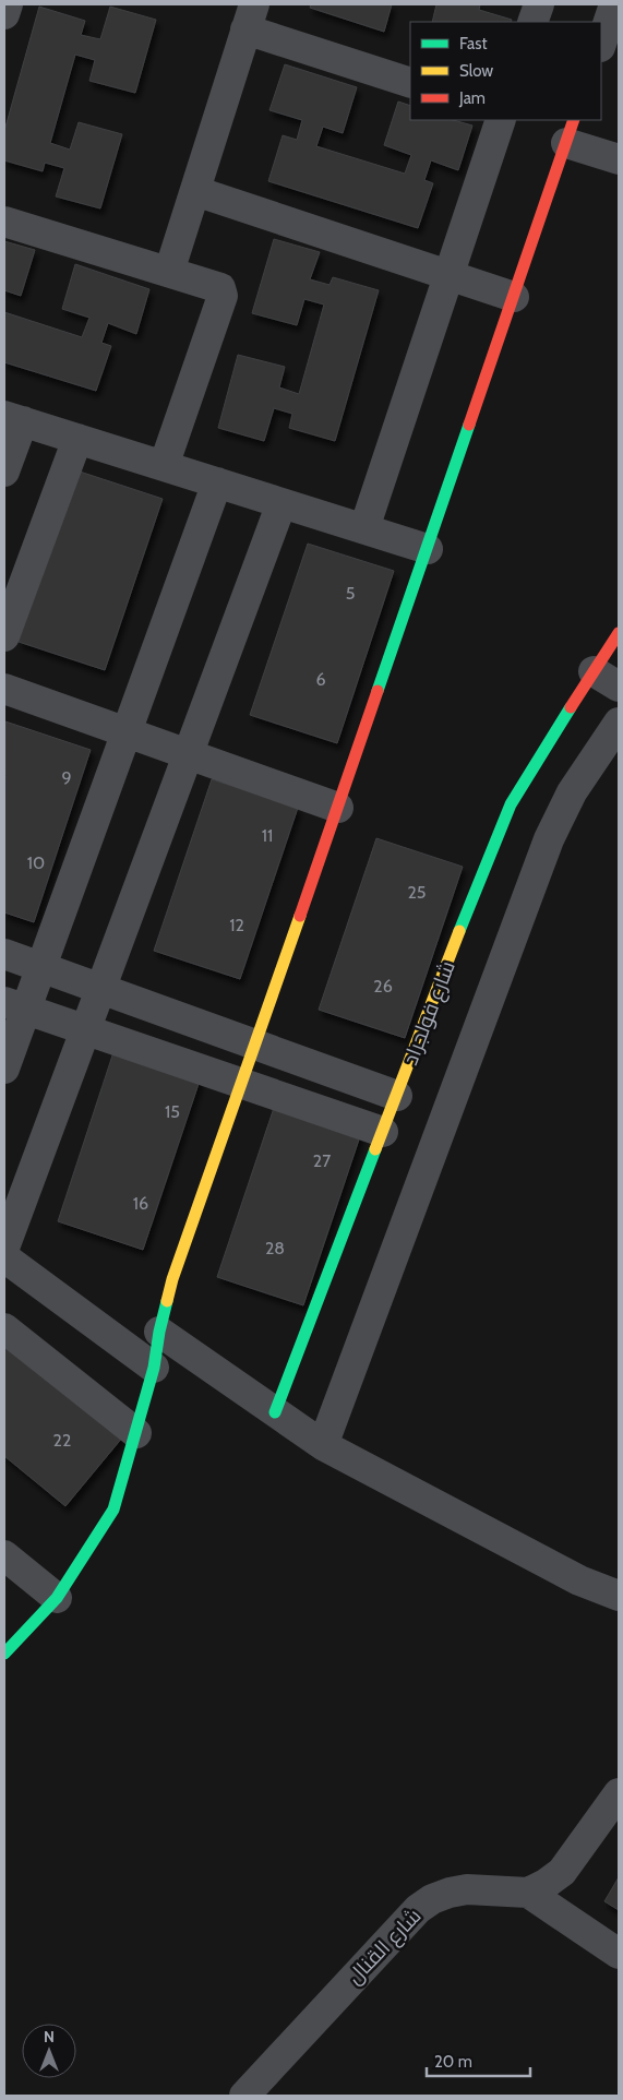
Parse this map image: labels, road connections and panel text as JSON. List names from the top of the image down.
{
  "streets": {
    "street": ["شارع فولجراد", "شارع القنال"]
  },
  "house_numbers": [
    "5",
    "6",
    "9",
    "11",
    "10",
    "25",
    "12",
    "26",
    "15",
    "27",
    "16",
    "28",
    "22"
  ],
  "legend": ["Fast", "Slow", "Jam"],
  "scale_bar": "20 m",
  "north": "top"
}
